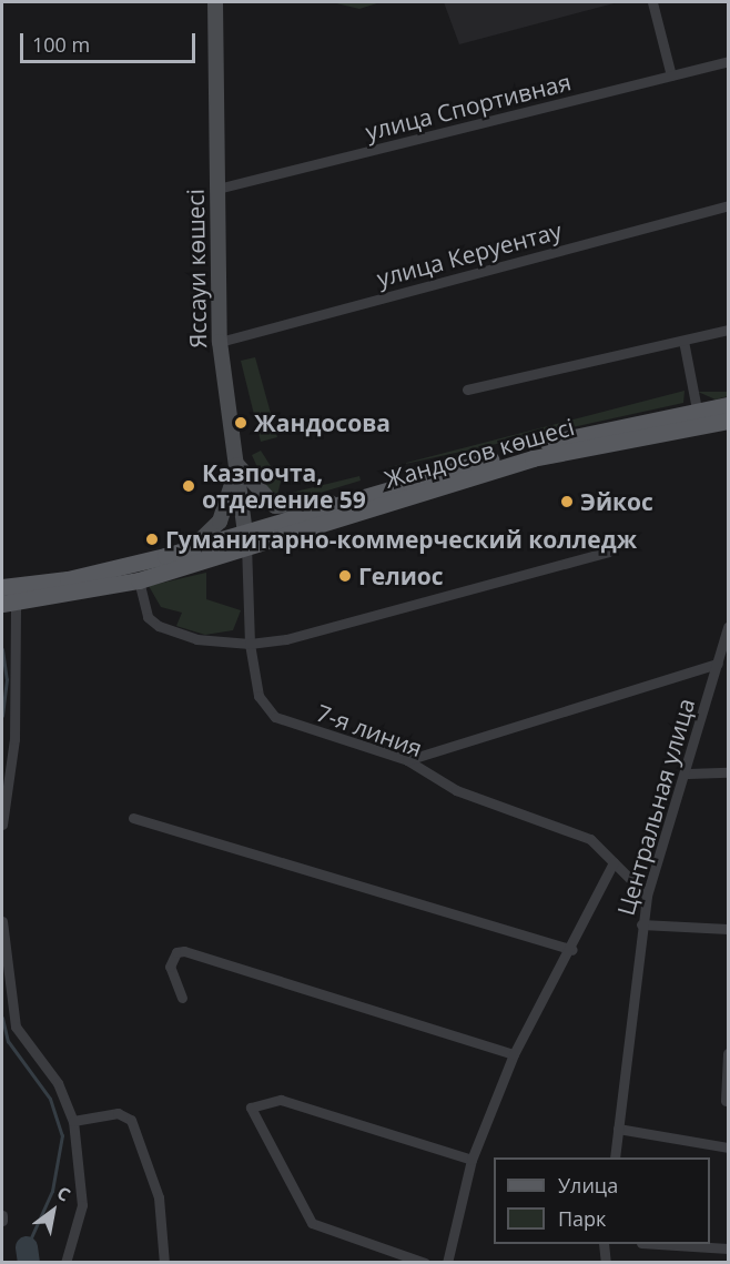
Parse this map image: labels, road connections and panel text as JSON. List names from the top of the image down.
{
  "streets": {
    "main road": ["Яссауи көшесі", "Жандосов көшесі"],
    "street": [
      "улица Спортивная",
      "улица Керуентау",
      "7-я линия",
      "Центральная улица"
    ]
  },
  "crossings": [
    ["улица Спортивная", "Яссауи көшесі"],
    ["улица Керуентау", "Яссауи көшесі"],
    ["Яссауи көшесі", "Жандосов көшесі"],
    ["Яссауи көшесі", "7-я линия"],
    ["Жандосов көшесі", "7-я линия"],
    ["7-я линия", "Центральная улица"]
  ],
  "places": [
    "Жандосова",
    "Казпочта, отделение 59",
    "Эйкос",
    "Гуманитарно-коммерческий колледж",
    "Гелиос"
  ],
  "legend": ["Улица", "Парк"],
  "scale_bar": "100 m",
  "north": "top right"
}
